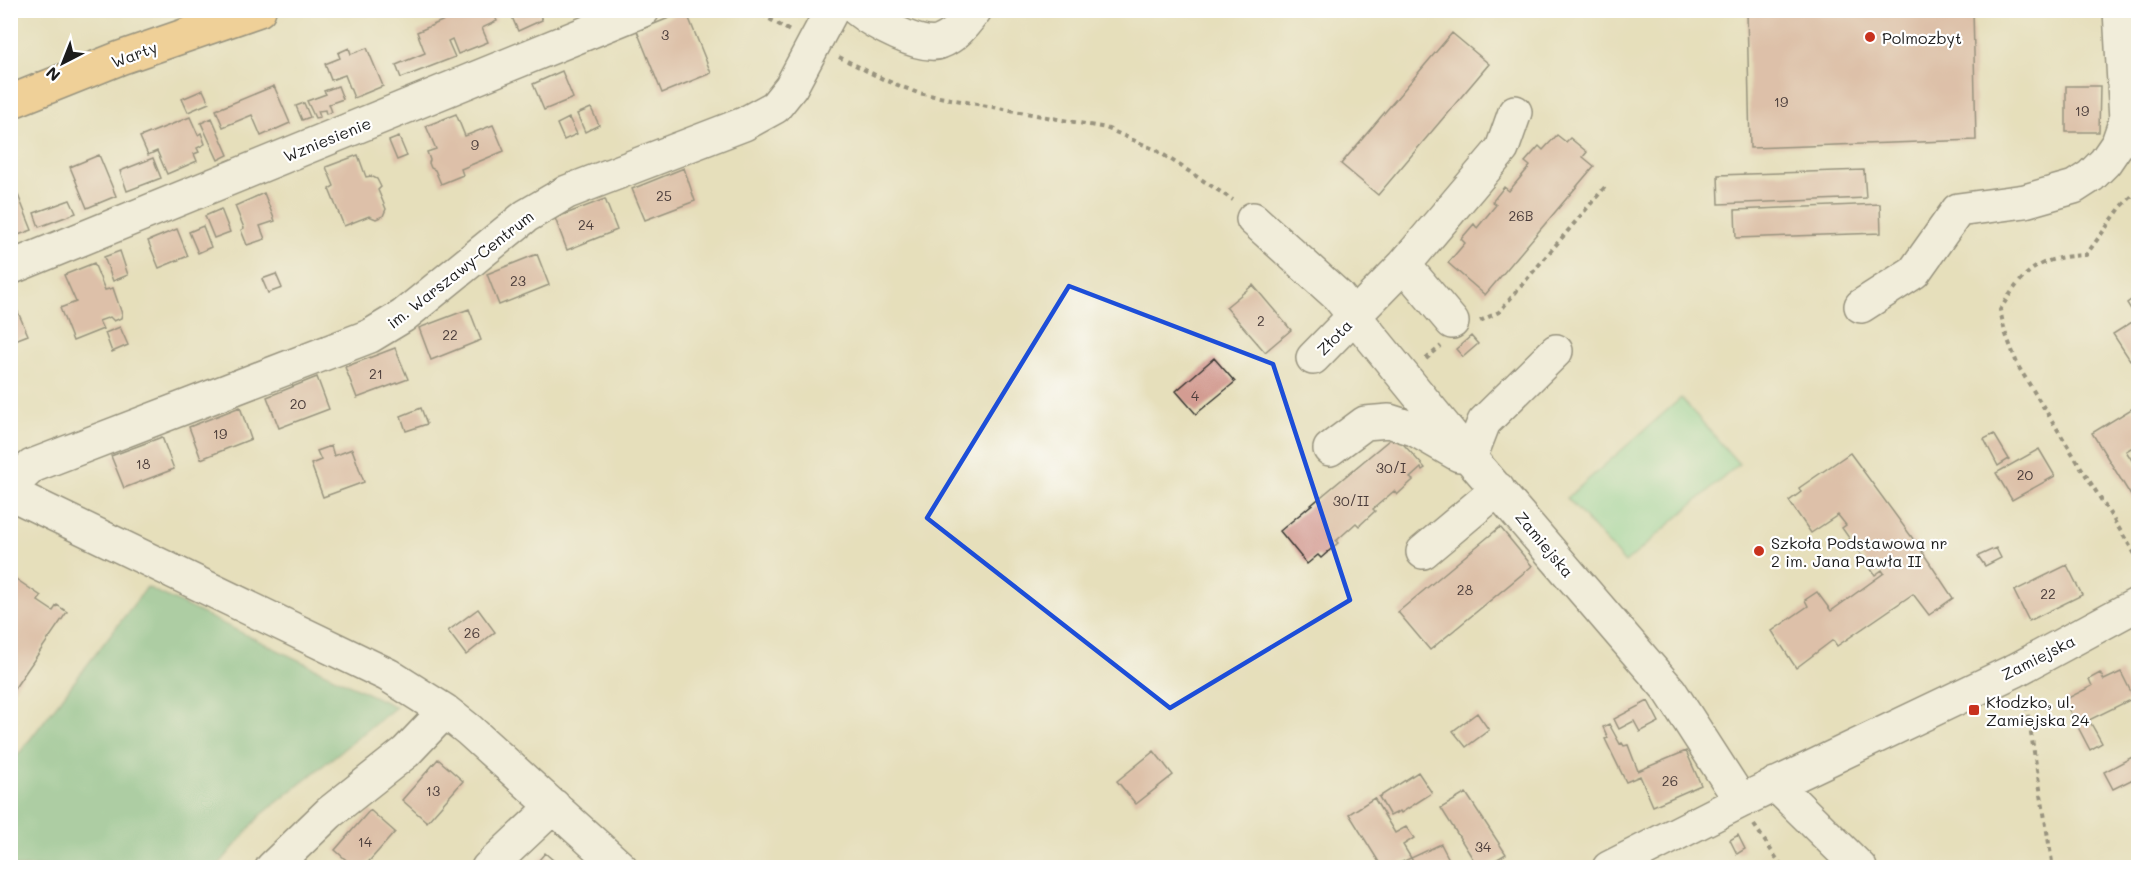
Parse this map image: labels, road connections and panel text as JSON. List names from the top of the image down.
{
  "streets": {
    "main road": ["Warty"],
    "street": [
      "Wzniesienie",
      "im. Warszawy-Centrum",
      "Złota",
      "Zamiejska"
    ]
  },
  "crossings": [
    ["Złota", "Zamiejska"]
  ],
  "places": {
    "other": ["Polmozbyt", "Szkoła Podstawowa nr 2 im. Jana Pawła II"],
    "transit": ["Kłodzko, ul. Zamiejska 24"]
  },
  "house_numbers": [
    "3",
    "19",
    "19",
    "9",
    "25",
    "26B",
    "24",
    "23",
    "2",
    "22",
    "21",
    "4",
    "20",
    "19",
    "18",
    "30/I",
    "20",
    "30/II",
    "28",
    "22",
    "26",
    "26",
    "13",
    "14",
    "34"
  ],
  "north": "bottom left"
}
